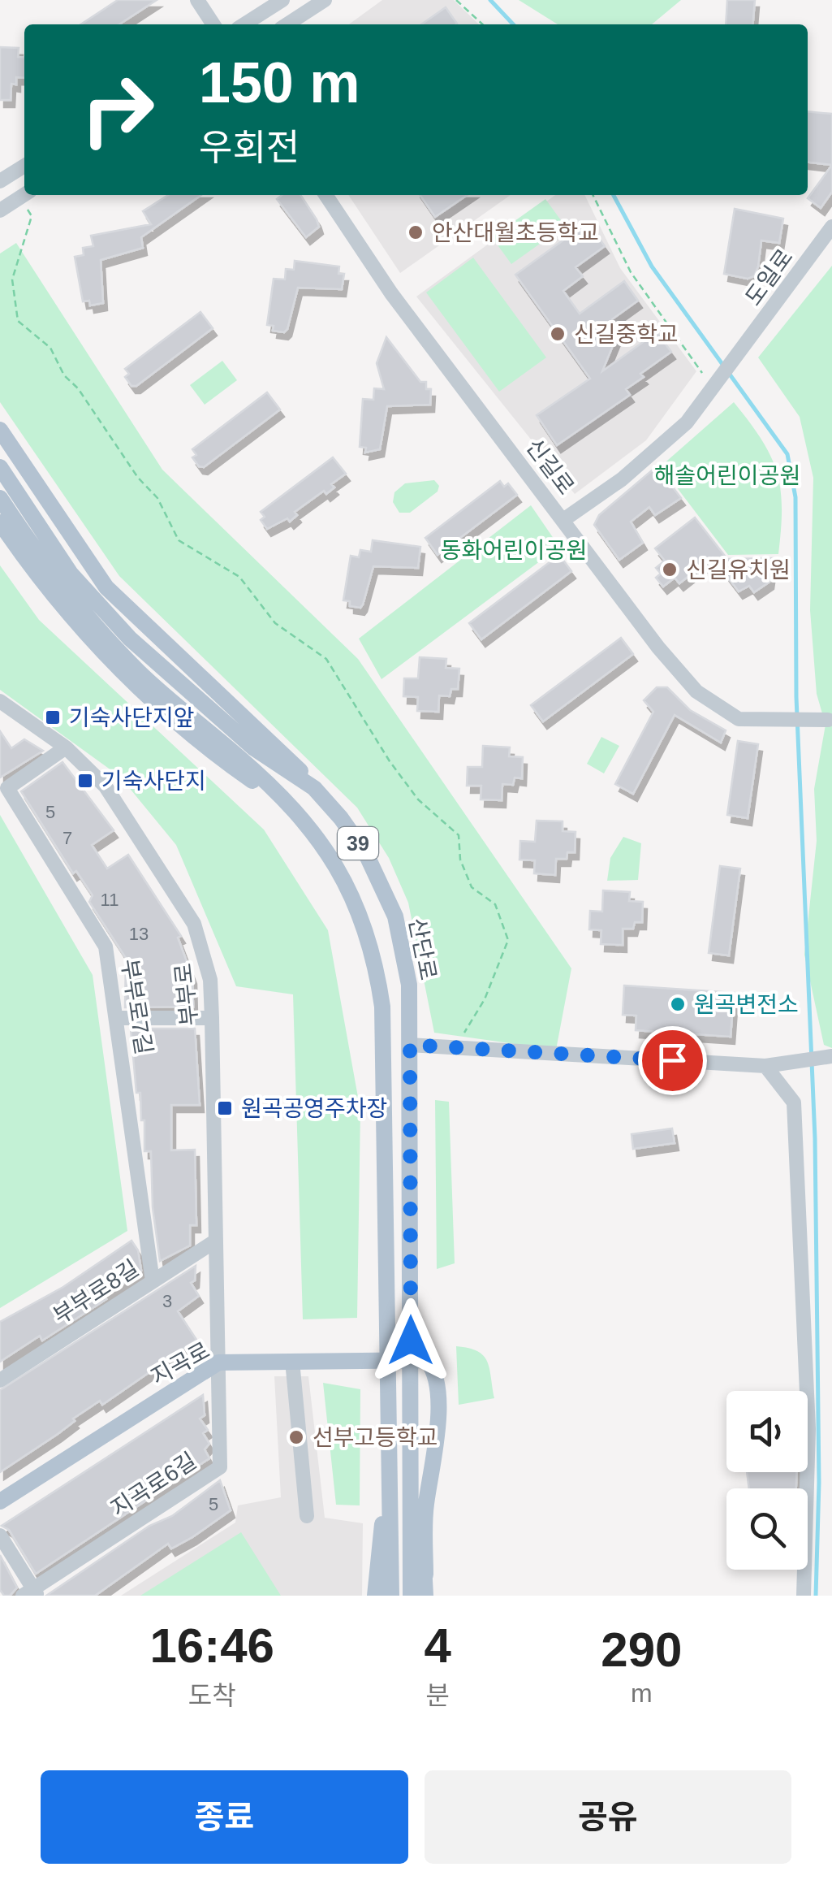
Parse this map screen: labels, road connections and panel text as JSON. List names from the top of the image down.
{
  "streets": {
    "main road": ["39", "산단로", "지곡로"],
    "street": [
      "도일로",
      "신길로",
      "부부로",
      "부부로7길",
      "부부로8길",
      "지곡로6길"
    ]
  },
  "crossings": [
    ["도일로", "신길로"],
    ["39", "지곡로"],
    ["산단로", "지곡로"],
    ["부부로", "부부로7길"],
    ["부부로", "부부로8길"],
    ["부부로", "지곡로"],
    ["부부로", "지곡로6길"],
    ["부부로7길", "부부로8길"],
    ["지곡로", "지곡로6길"]
  ],
  "parks": ["해솔어린이공원", "동화어린이공원"],
  "places": {
    "other": [
      "안산대월초등학교",
      "신길중학교",
      "신길유치원",
      "원곡변전소",
      "선부고등학교"
    ],
    "transit": ["기숙사단지앞", "기숙사단지", "원곡공영주차장"]
  },
  "house_numbers": [
    "5",
    "7",
    "11",
    "13",
    "3",
    "5"
  ],
  "page": {
    "turn": ["150 m", "우회전"],
    "eta": [
      "16:46",
      "도착",
      "4",
      "분",
      "290",
      "m"
    ],
    "buttons": ["종료", "공유"]
  }
}
